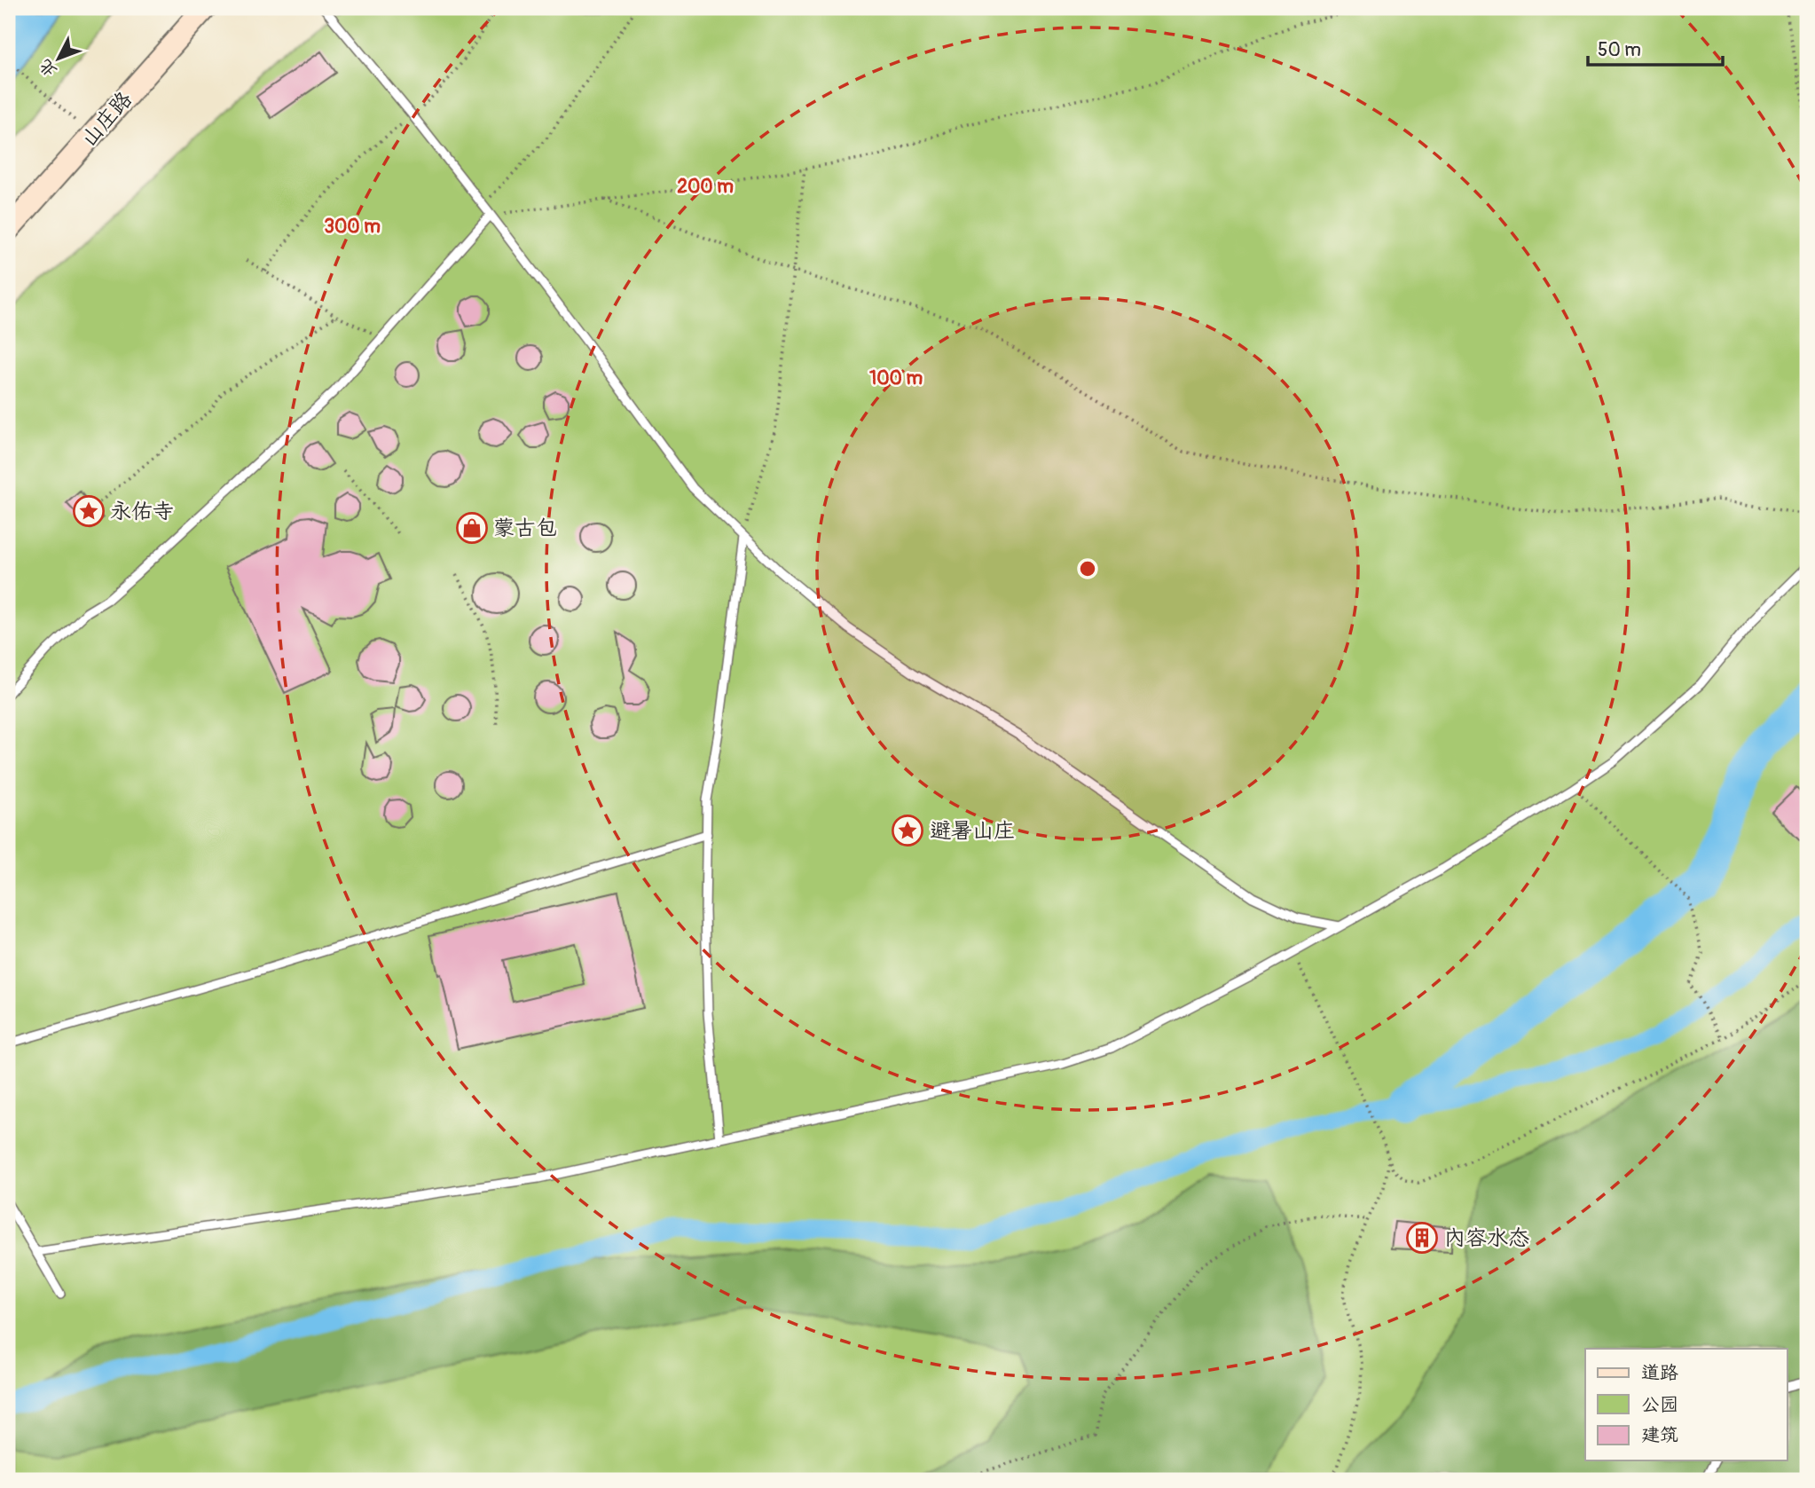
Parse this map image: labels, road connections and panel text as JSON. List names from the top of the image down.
{
  "streets": {
    "main road": ["山庄路"]
  },
  "places": {
    "place": ["永佑寺", "避暑山庄"],
    "shop": ["蒙古包"],
    "building": ["内容水态"]
  },
  "legend": ["道路", "公园", "建筑"],
  "scale_bar": "50 m",
  "north": "bottom left",
  "rings": ["200 m", "300 m", "100 m"]
}
